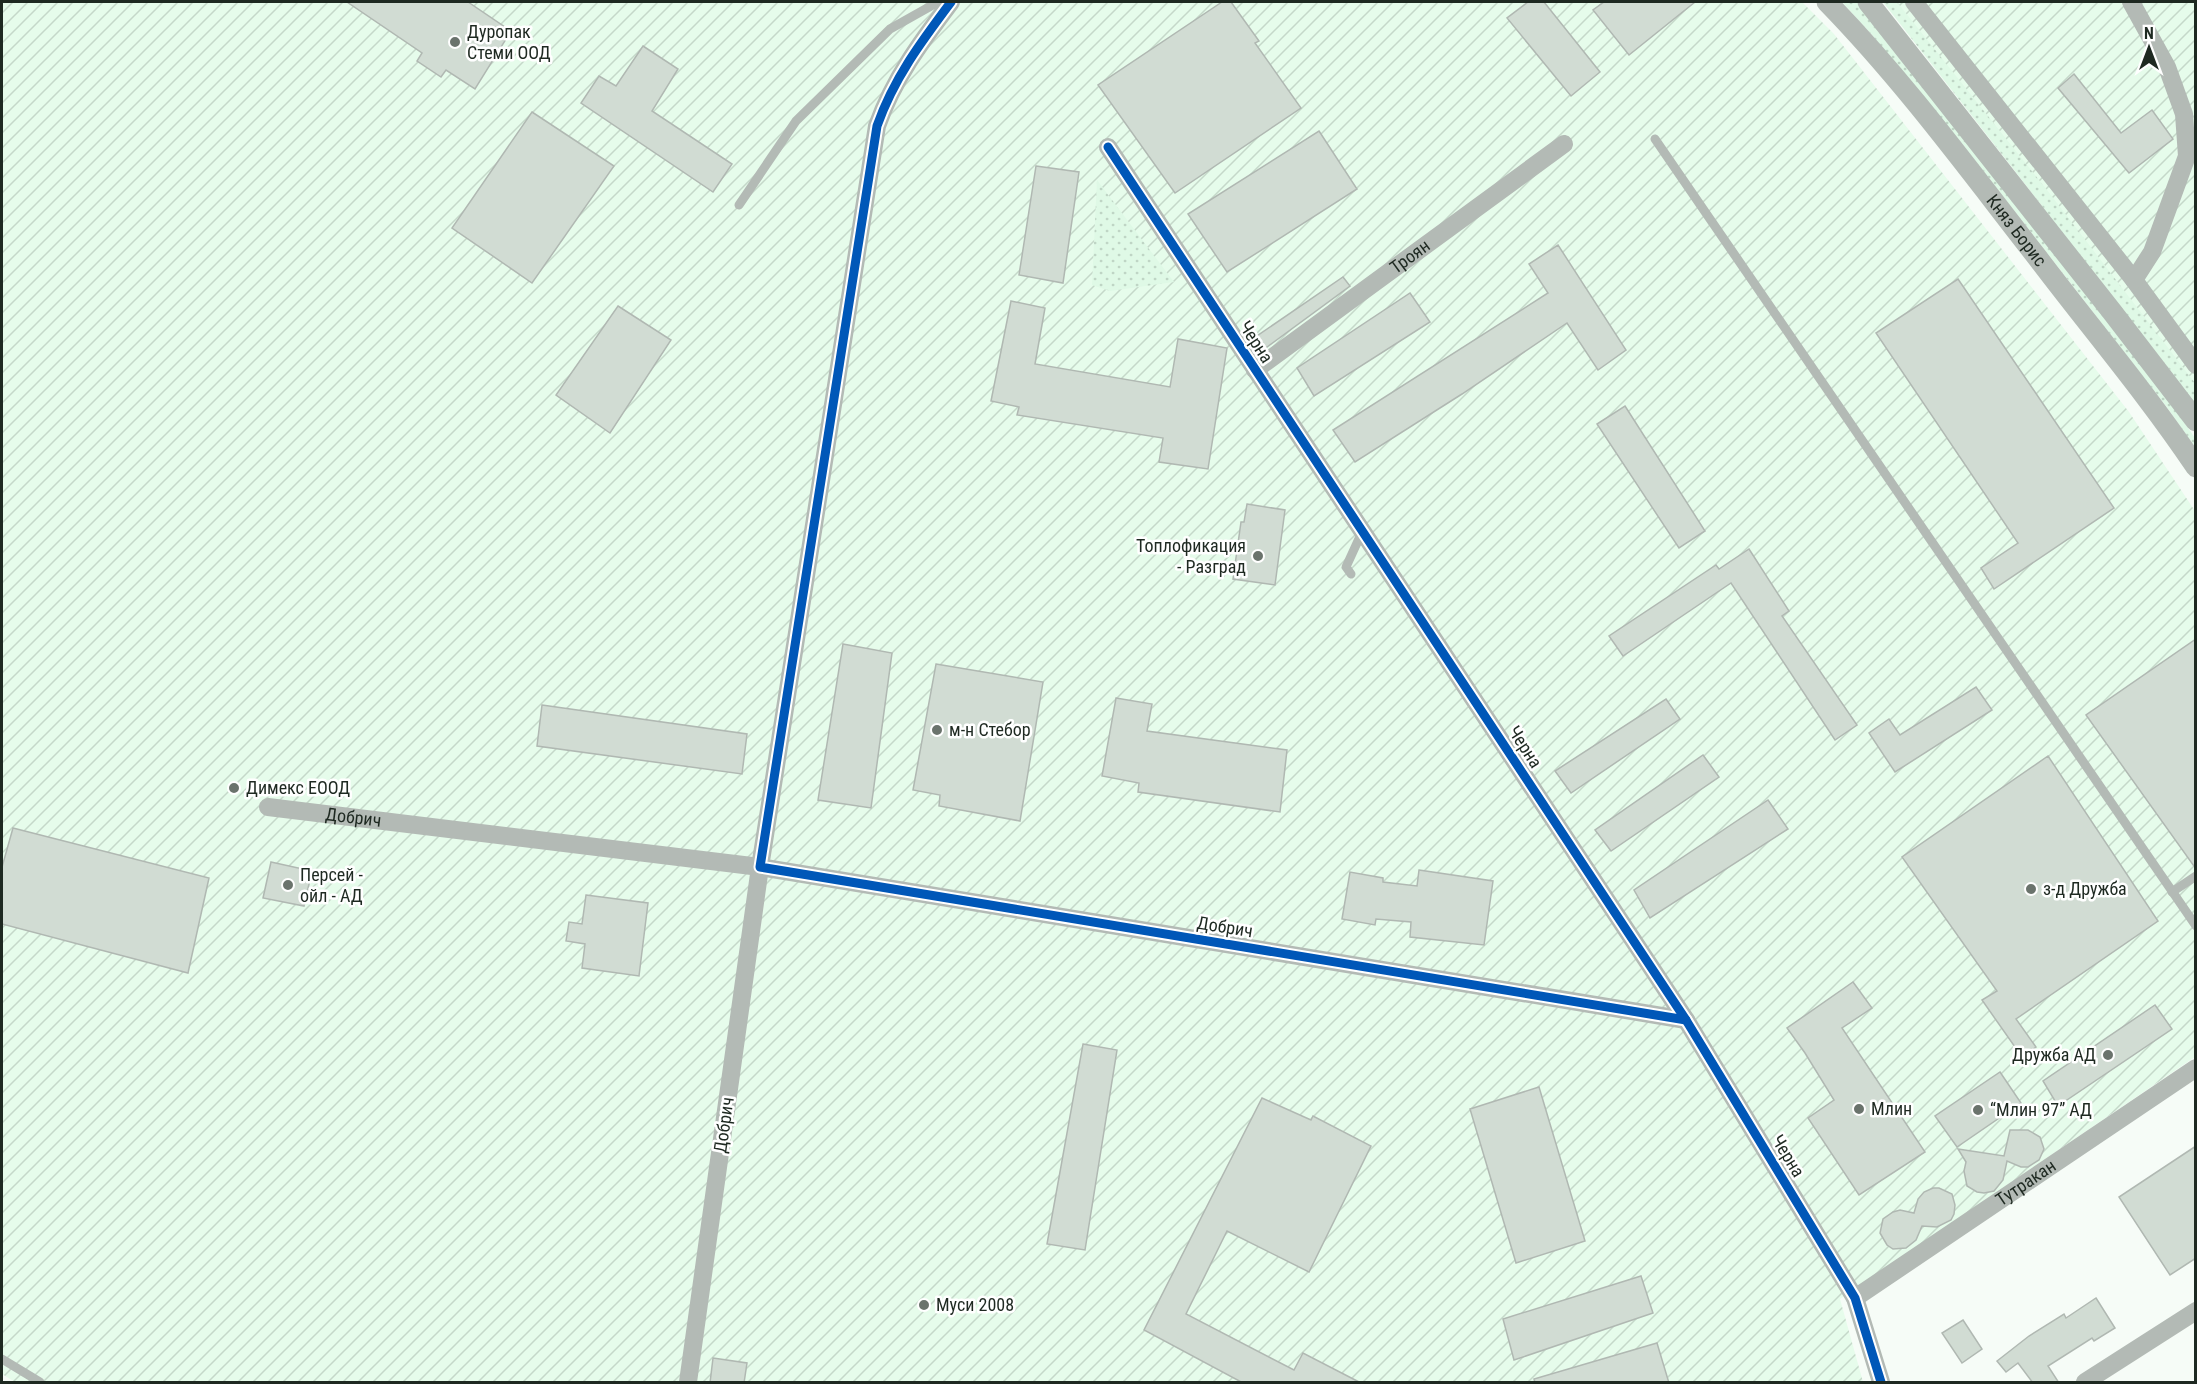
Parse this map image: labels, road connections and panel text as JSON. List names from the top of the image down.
{
  "streets": {
    "street": [
      "Княз Борис",
      "Троян",
      "Черна",
      "Добрич",
      "Тутракан"
    ]
  },
  "crossings": [
    ["Троян", "Черна"],
    ["Черна", "Добрич"],
    ["Черна", "Тутракан"]
  ],
  "places": [
    "Дуропак Стеми ООД",
    "Топлофикация - Разград",
    "м-н Стебор",
    "Димекс ЕООД",
    "Персей - ойл - АД",
    "з-д Дружба",
    "Дружба АД",
    "Млин",
    "“Млин 97” АД",
    "Муси 2008"
  ],
  "north": "top"
}
